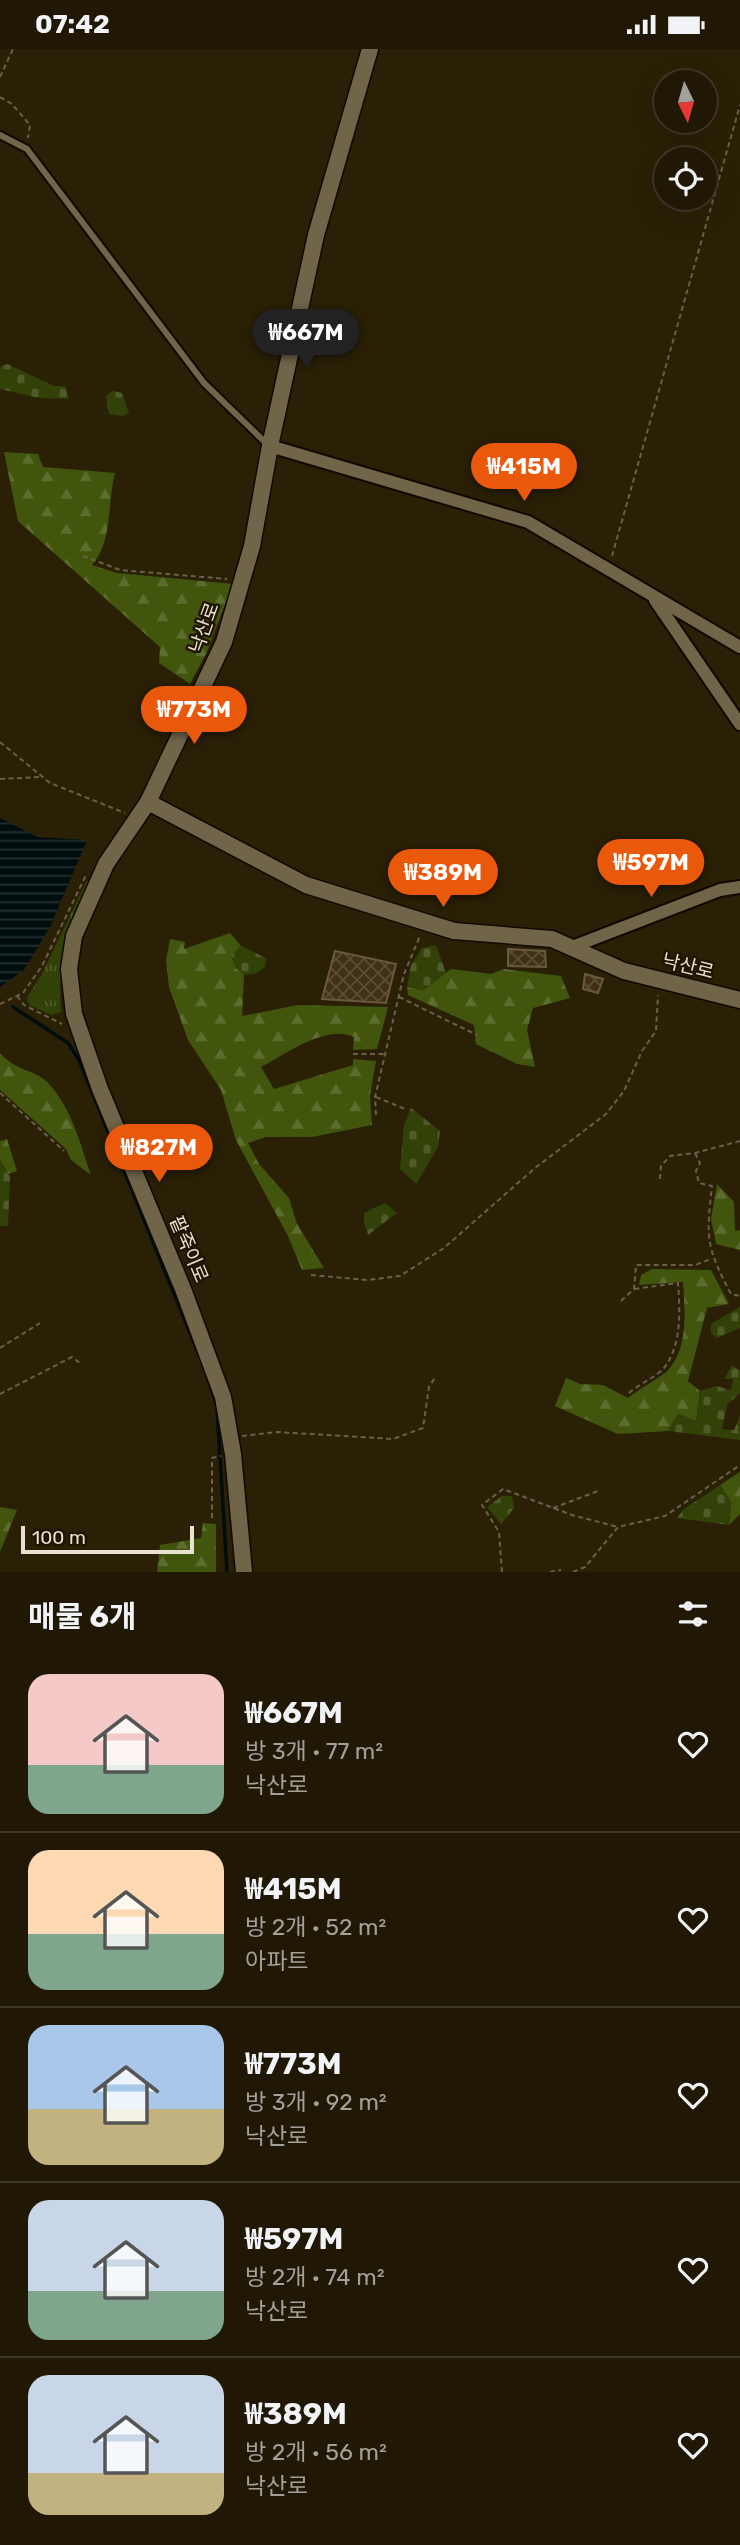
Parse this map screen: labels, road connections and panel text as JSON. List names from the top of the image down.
{
  "streets": {
    "street": ["낙산로", "팥죽이로"]
  },
  "crossings": [
    ["낙산로", "팥죽이로"]
  ],
  "scale_bar": "100 m",
  "north": "bottom",
  "page": {
    "status": "07:42",
    "price": [
      "₩667M",
      "₩415M",
      "₩773M",
      "₩597M",
      "₩389M",
      "₩827M"
    ],
    "scale": "100 m",
    "heading": "매물 6개",
    "list": [
      {
        "name": "₩667M",
        "note": "방 3개 · 77 m² · 낙산로"
      },
      {
        "name": "₩415M",
        "note": "방 2개 · 52 m² · 아파트"
      },
      {
        "name": "₩773M",
        "note": "방 3개 · 92 m² · 낙산로"
      },
      {
        "name": "₩597M",
        "note": "방 2개 · 74 m² · 낙산로"
      },
      {
        "name": "₩389M",
        "note": "방 2개 · 56 m² · 낙산로"
      }
    ]
  }
}
